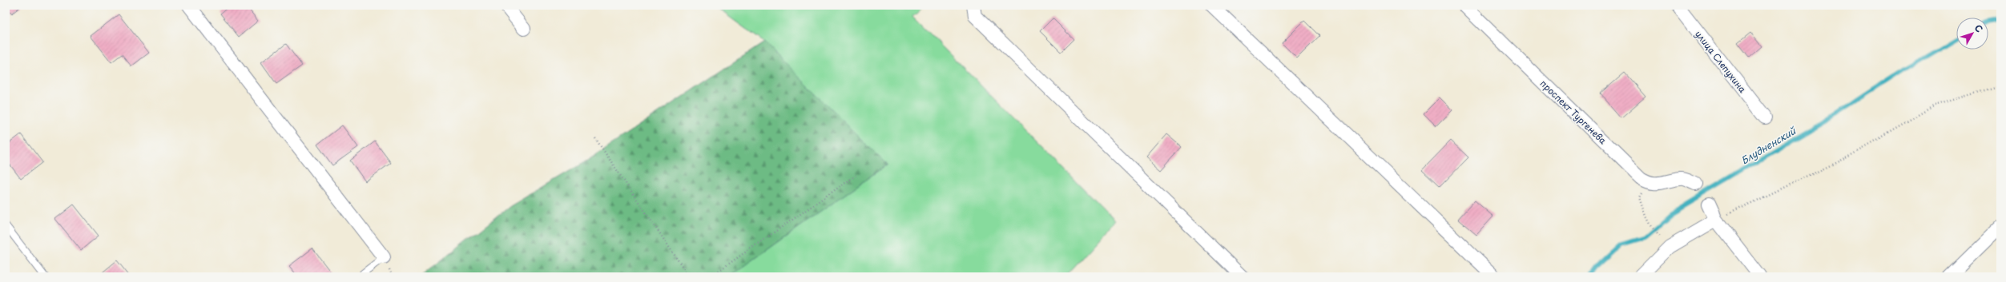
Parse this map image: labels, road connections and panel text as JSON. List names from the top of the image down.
{
  "streets": {
    "street": ["улица Слепухина", "проспект Тургенева"]
  },
  "water": ["Блудненский"],
  "north": "top right"
}
